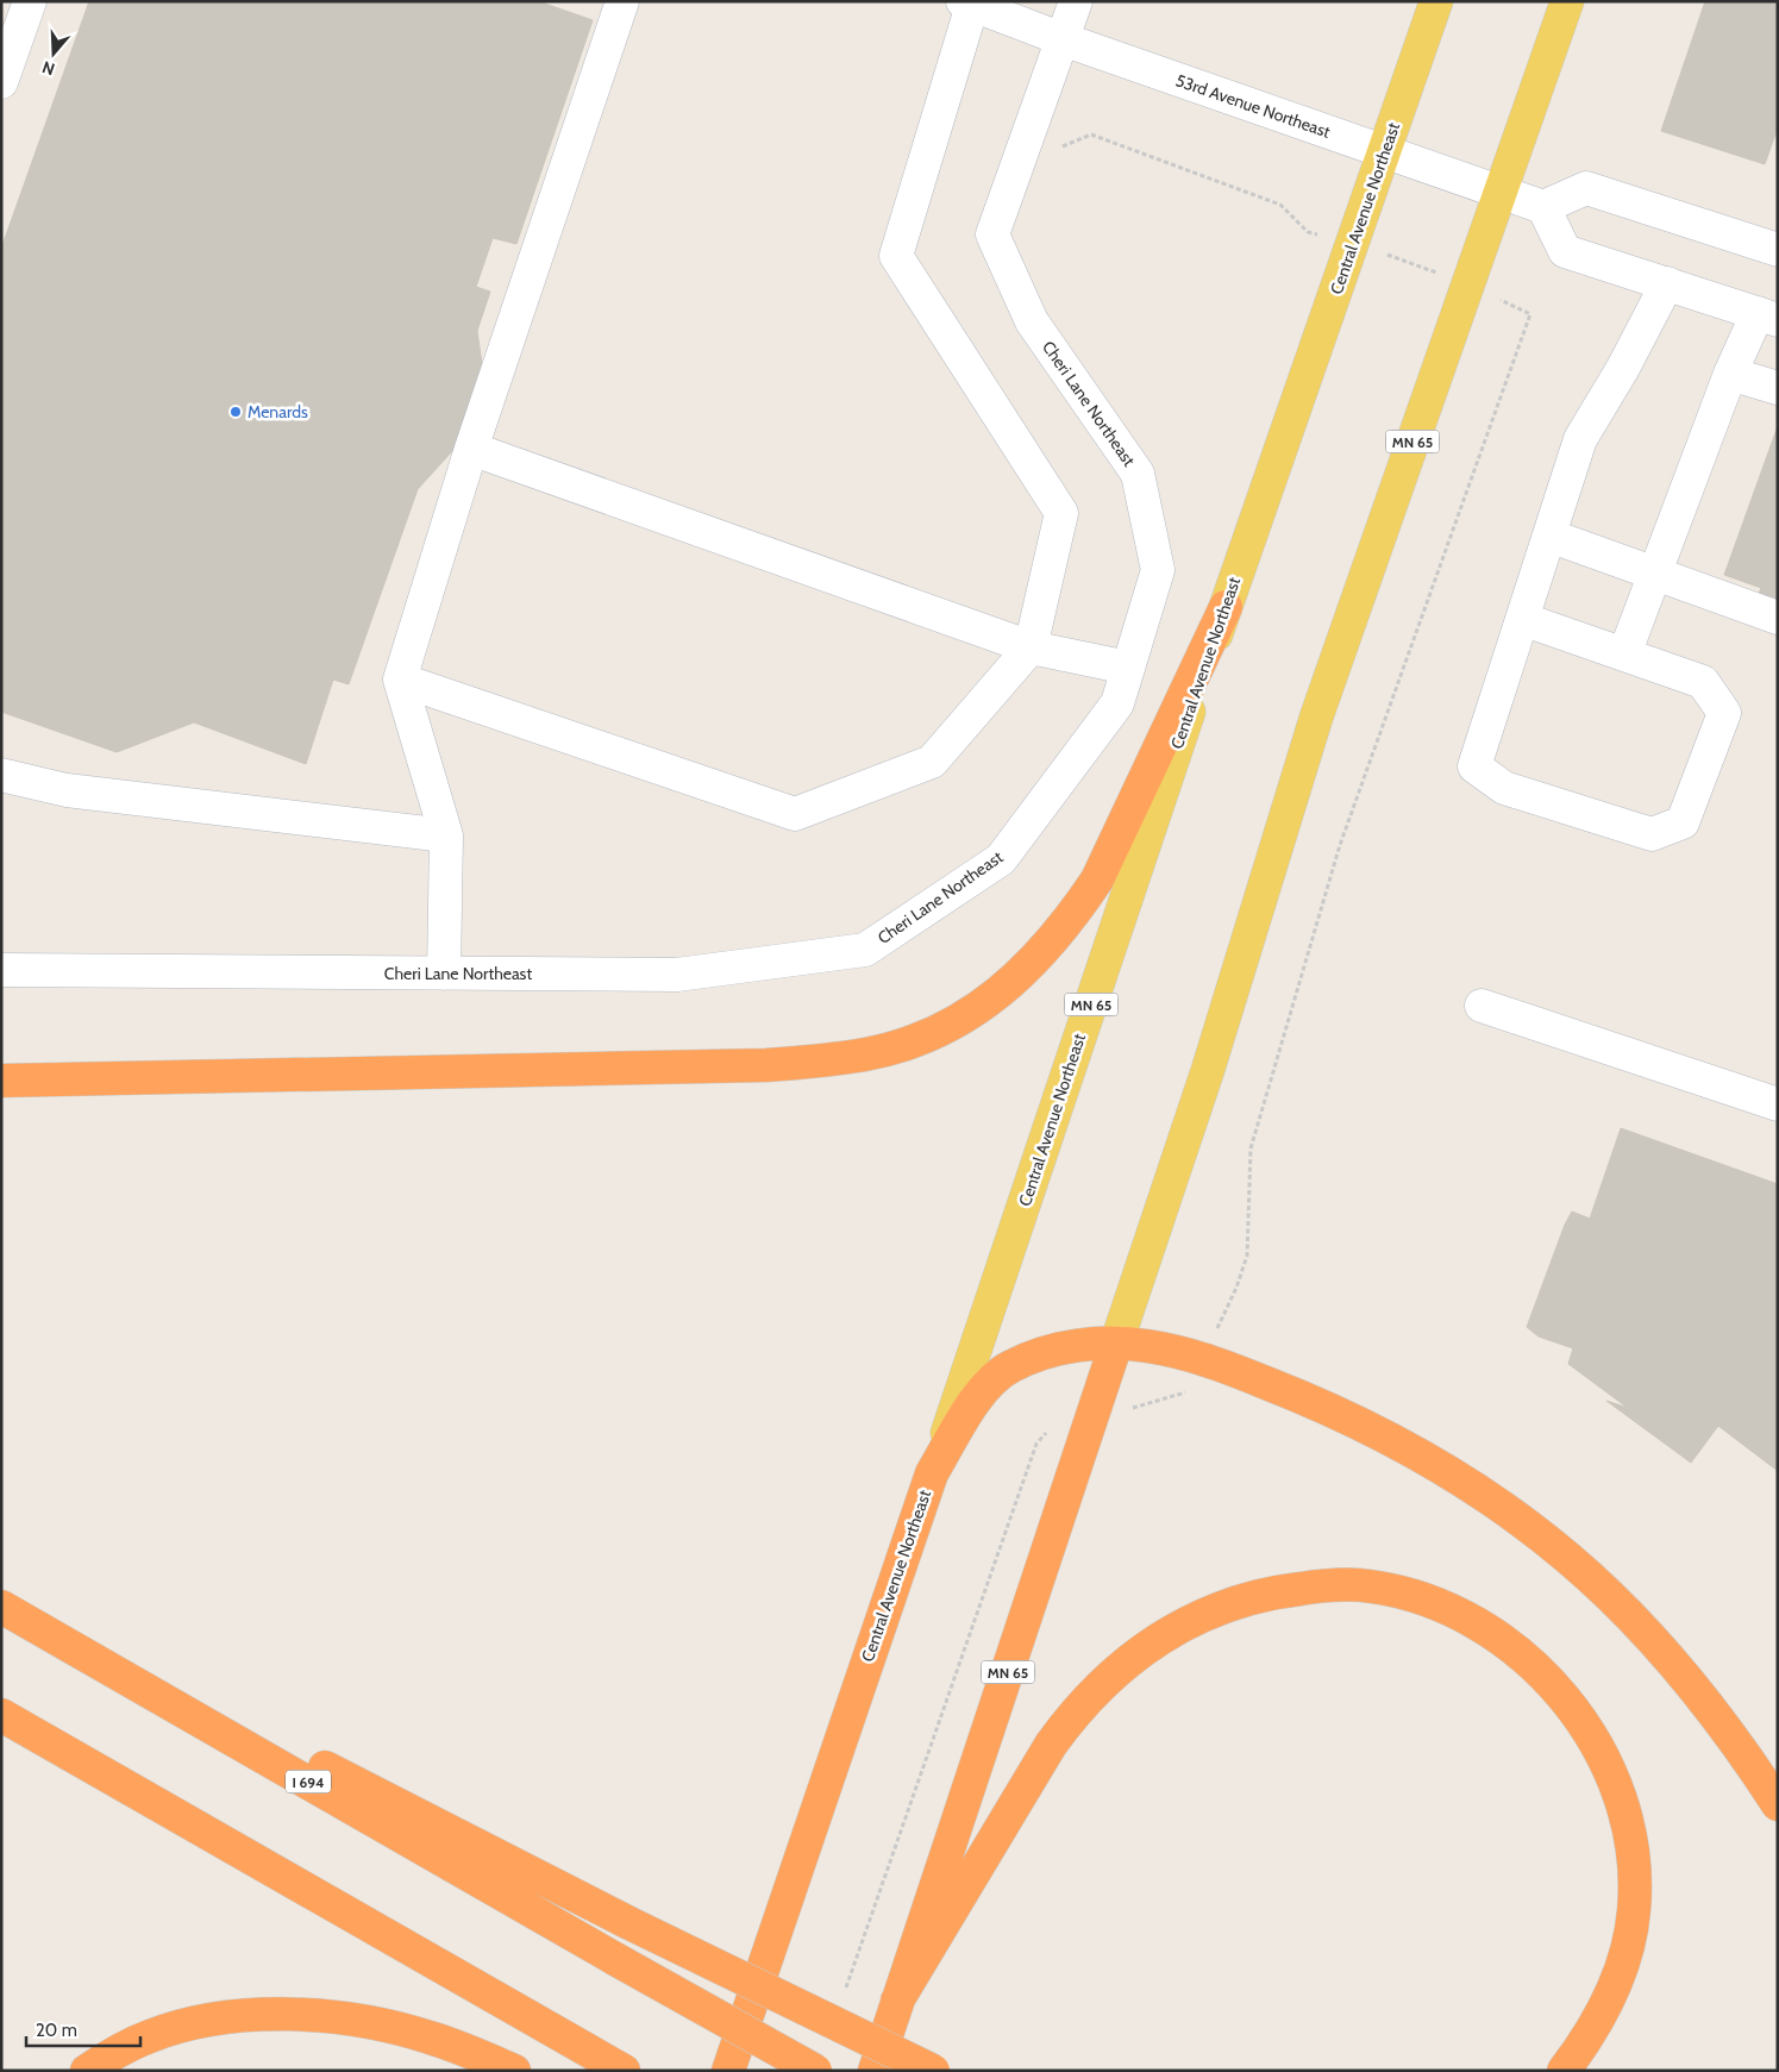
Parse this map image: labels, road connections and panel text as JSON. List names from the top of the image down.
{
  "streets": {
    "highway": ["Central Avenue Northeast", "MN 65", "I 694"],
    "street": ["53rd Avenue Northeast", "Cheri Lane Northeast"]
  },
  "crossings": [
    ["53rd Avenue Northeast", "Central Avenue Northeast"],
    ["53rd Avenue Northeast", "Cheri Lane Northeast"],
    ["53rd Avenue Northeast", "MN 65"]
  ],
  "places": ["Menards"],
  "scale_bar": "20 m",
  "north": "bottom"
}
